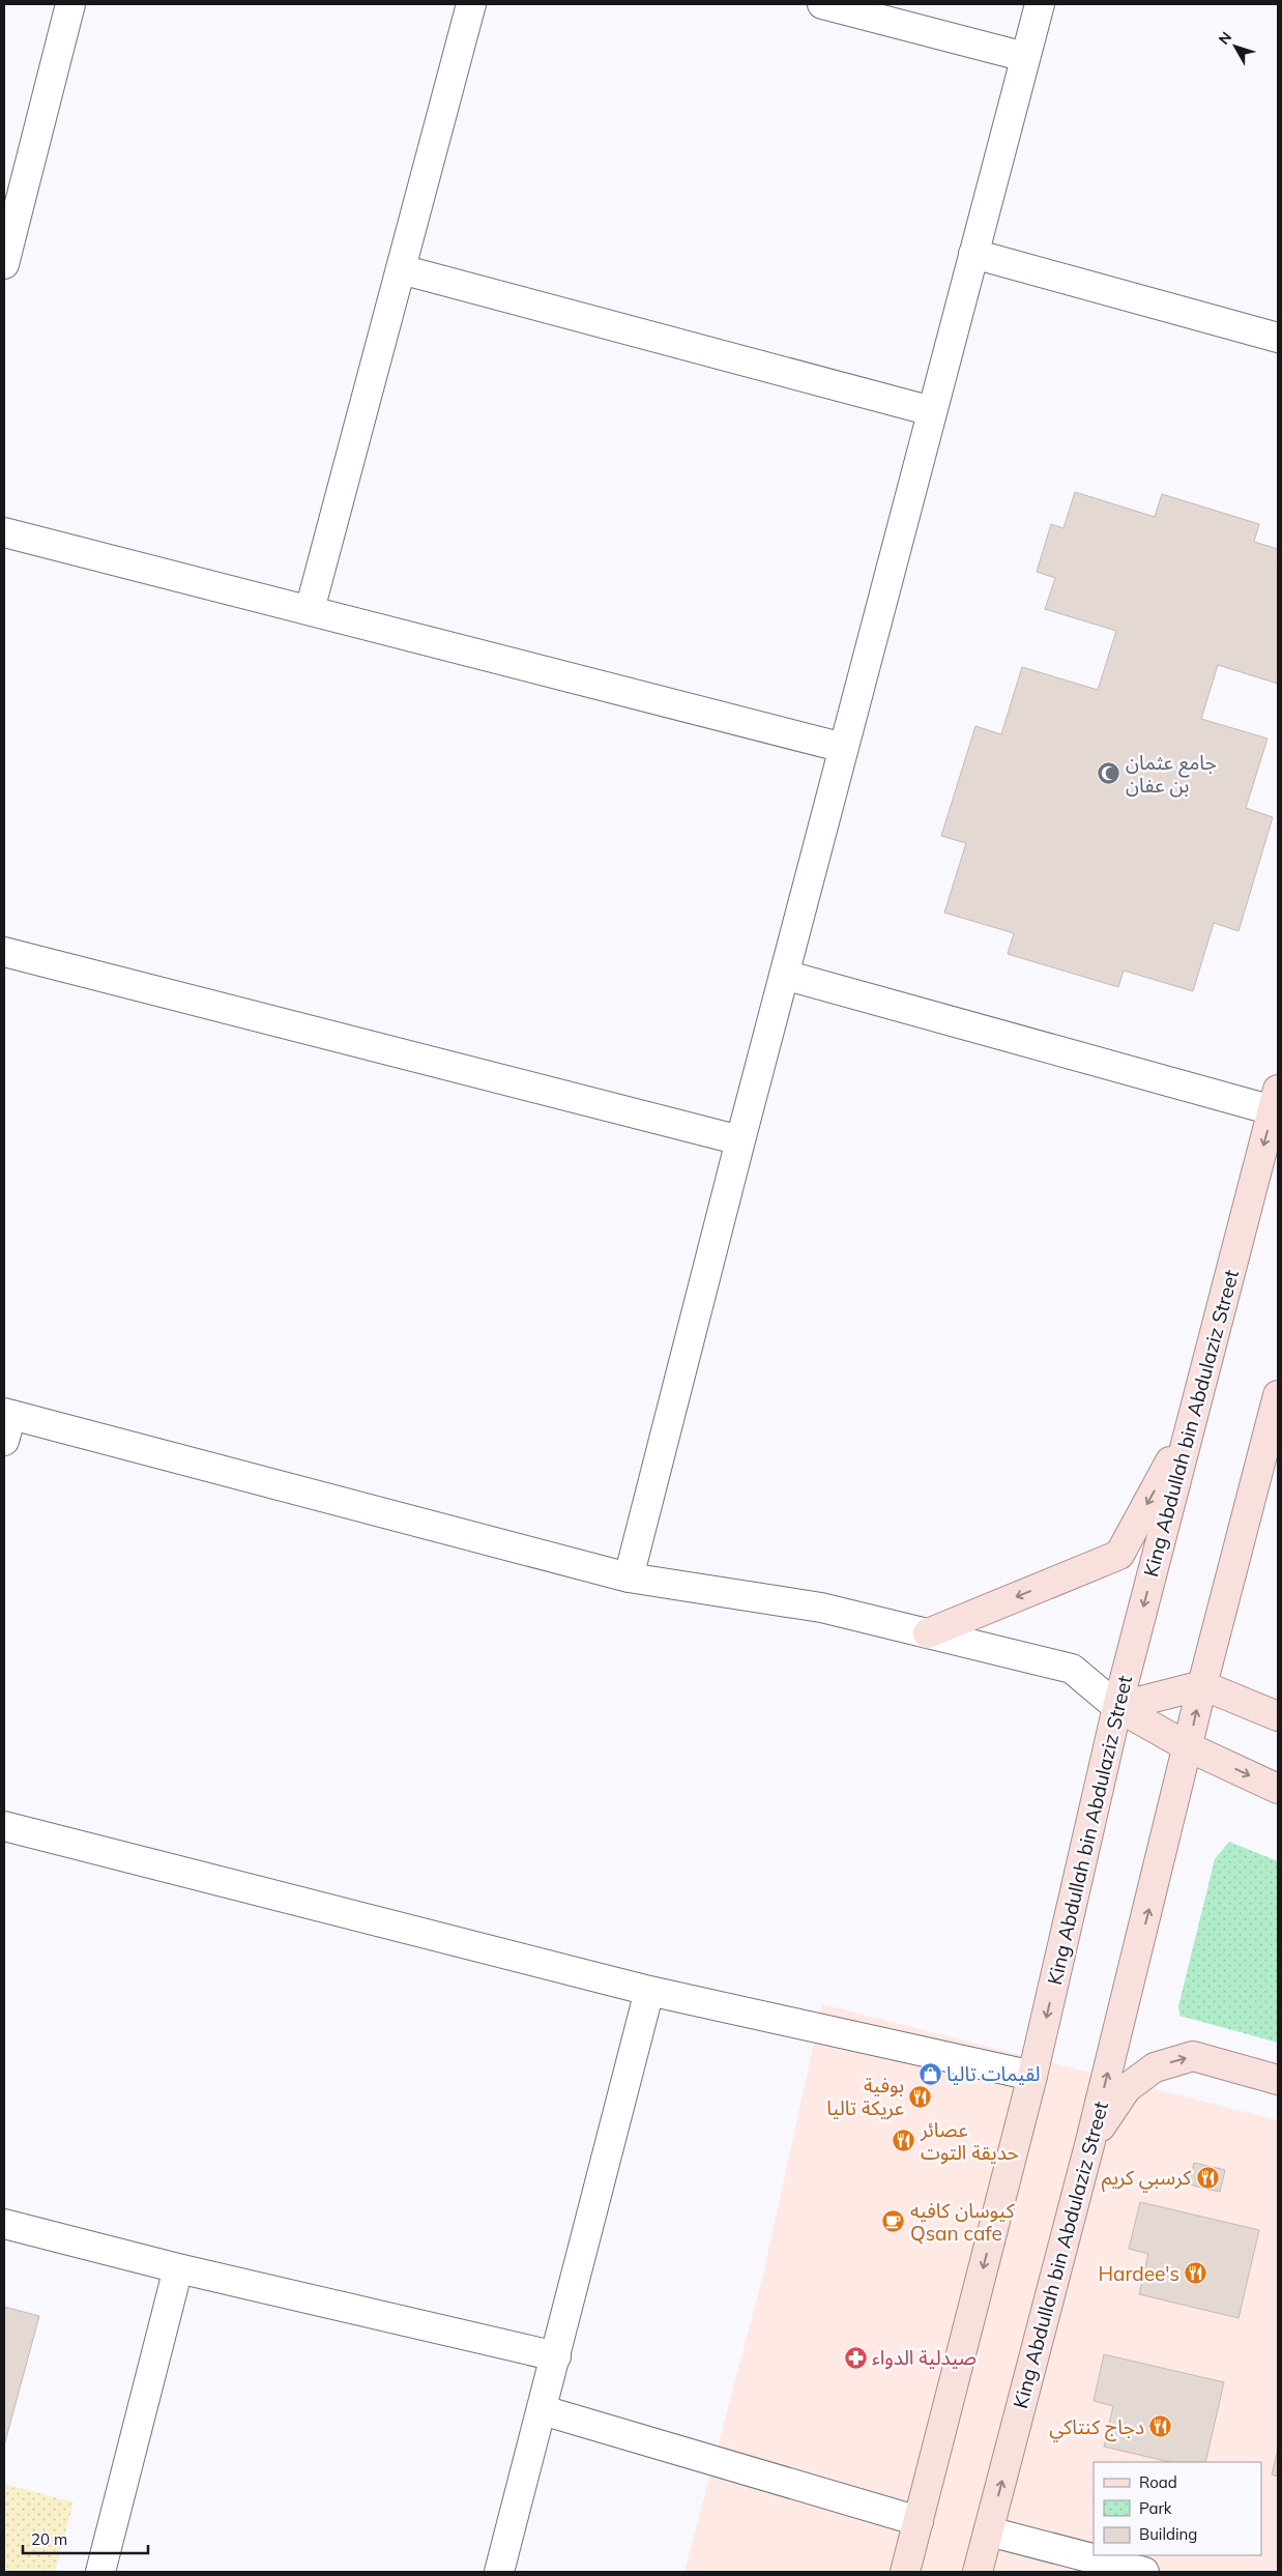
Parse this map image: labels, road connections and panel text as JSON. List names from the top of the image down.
{
  "streets": {
    "main road": ["King Abdullah bin Abdulaziz Street"]
  },
  "places": {
    "mosque": ["جامع عثمان بن عفان"],
    "shop": ["لقيمات تاليا"],
    "restaurant": [
      "بوفية عريكة تاليا",
      "عصائر حديقة التوت",
      "كرسبي كريم",
      "Hardee's",
      "دجاج كنتاكي"
    ],
    "cafe": ["كيوسان كافيه Qsan cafe"],
    "pharmacy": ["صيدلية الدواء"]
  },
  "legend": ["Road", "Park", "Building"],
  "scale_bar": "20 m",
  "north": "top left"
}
